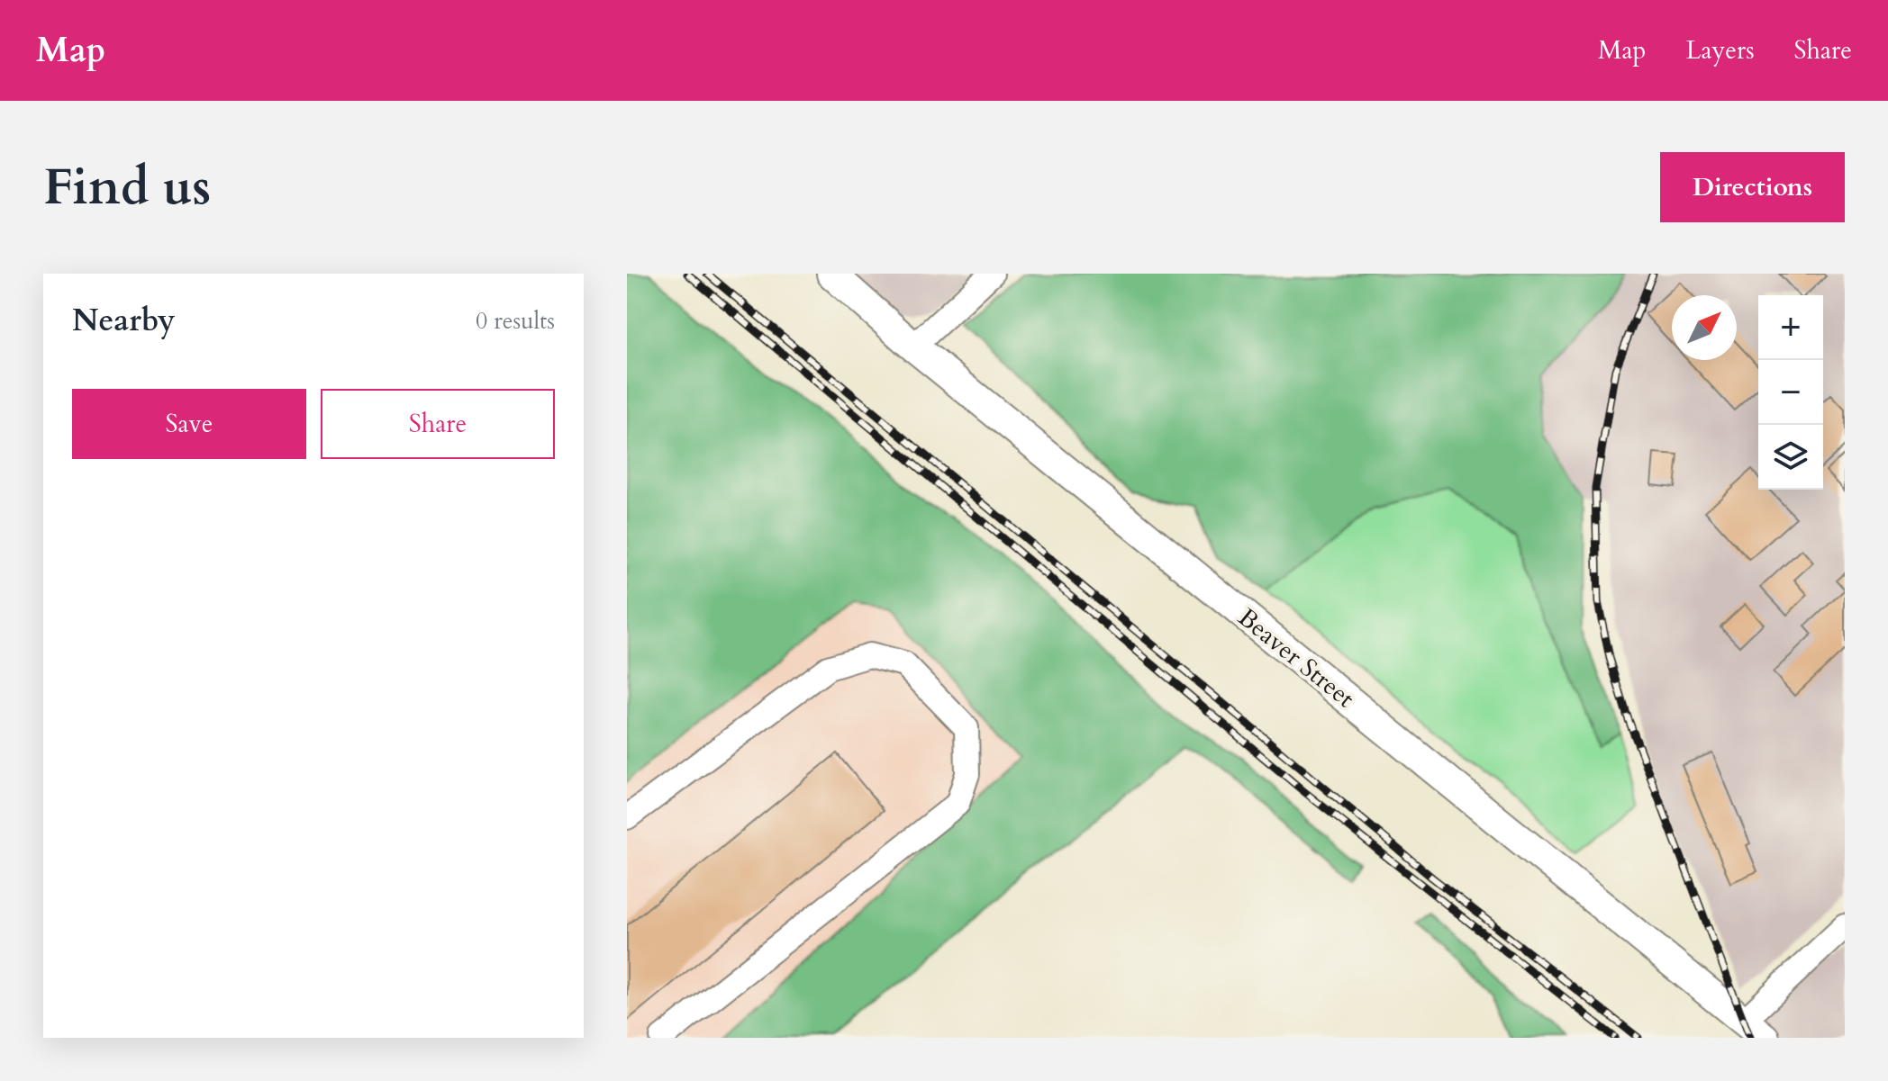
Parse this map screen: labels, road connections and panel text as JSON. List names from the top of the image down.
{
  "streets": {
    "main road": ["Beaver Street"]
  },
  "north": "top right",
  "page": {
    "header": "Map",
    "nav": ["Map", "Layers", "Share"],
    "buttons": [
      "Directions",
      ["Save", "Share"]
    ],
    "title": "Find us",
    "heading": ["Nearby", "0 results"],
    "map_buttons": ["+", "−"]
  }
}
